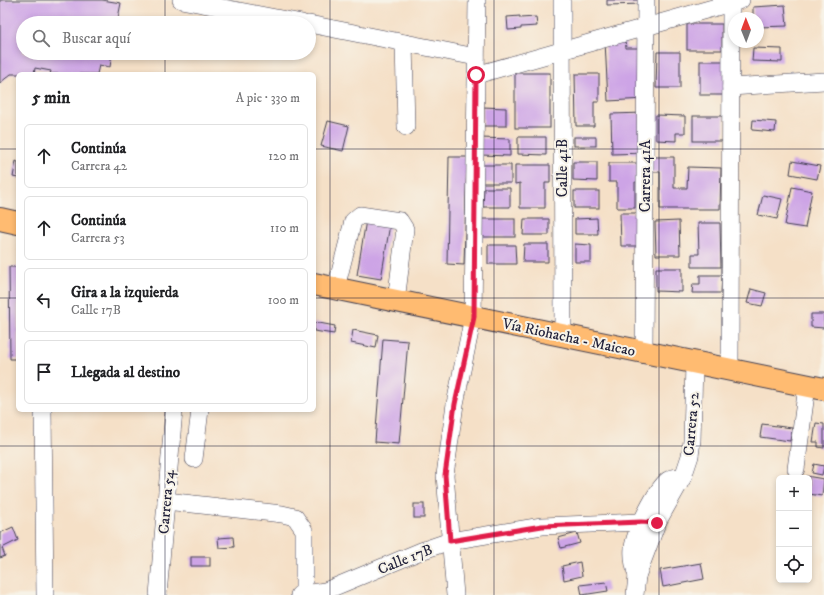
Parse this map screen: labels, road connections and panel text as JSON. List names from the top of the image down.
{
  "streets": {
    "highway": ["Vía Riohacha - Maicao"],
    "street": [
      "Calle 41B",
      "Carrera 41A",
      "Carrera 52",
      "Carrera 54",
      "Calle 17B"
    ]
  },
  "crossings": [
    ["Calle 41B", "Vía Riohacha - Maicao"],
    ["Carrera 41A", "Vía Riohacha - Maicao"],
    ["Vía Riohacha - Maicao", "Carrera 52"],
    ["Carrera 52", "Calle 17B"]
  ],
  "north": "top",
  "page": {
    "search": "Buscar aquí",
    "heading": ["5 min", "A pie · 330 m"],
    "list": [
      ["Continúa", "Carrera 42", "120 m"],
      ["Continúa", "Carrera 53", "110 m"],
      ["Gira a la izquierda", "Calle 17B", "100 m"],
      "Llegada al destino"
    ],
    "map_buttons": ["+", "−"]
  }
}
